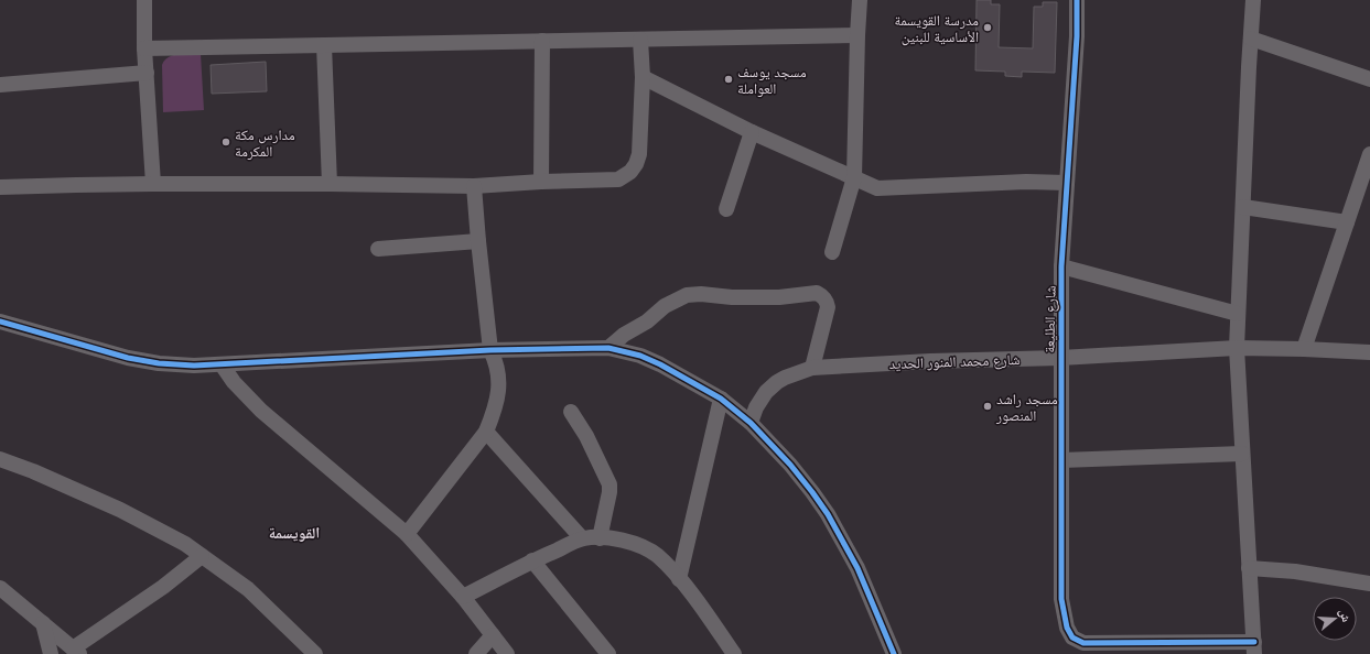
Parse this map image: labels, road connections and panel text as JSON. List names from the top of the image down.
{
  "streets": {
    "street": ["شارع الطليعة", "شارع محمد المنور الحديد"]
  },
  "crossings": [
    ["شارع الطليعة", "شارع محمد المنور الحديد"]
  ],
  "districts": ["القويسمة"],
  "places": [
    "مدرسة القويسمة الأساسية للبنين",
    "مسجد يوسف العواملة",
    "مدارس مكة المكرمة",
    "مسجد راشد المنصور"
  ],
  "north": "right"
}
